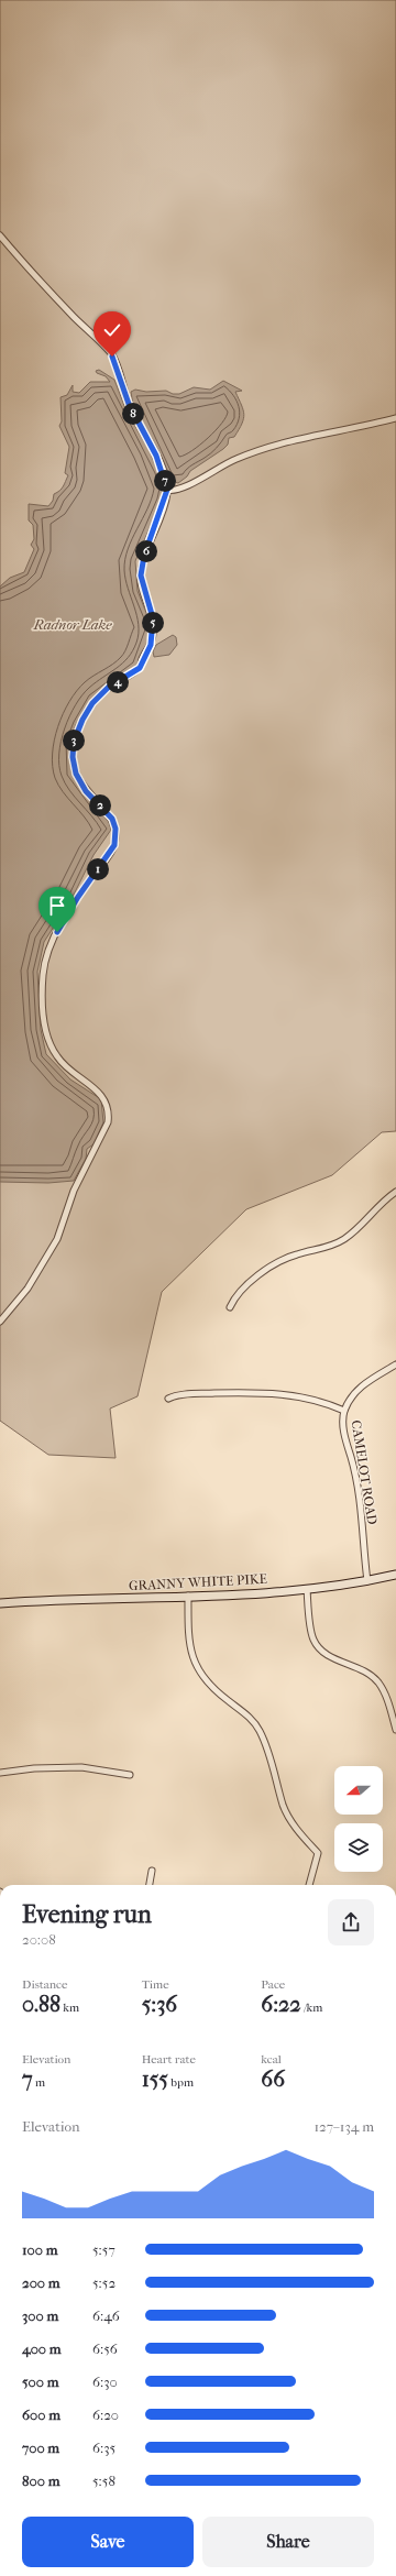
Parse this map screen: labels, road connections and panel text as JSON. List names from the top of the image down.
{
  "streets": {
    "main road": ["GRANNY WHITE PIKE"],
    "street": ["CAMELOT ROAD"]
  },
  "crossings": [
    ["CAMELOT ROAD", "GRANNY WHITE PIKE"]
  ],
  "water": ["Radnor Lake"],
  "north": "left",
  "page": {
    "pins": [
      "8",
      "7",
      "6",
      "5",
      "4",
      "3",
      "2",
      "1"
    ],
    "heading": ["Evening run", "20:08"],
    "stats": [
      ["Distance", "0.88 km"],
      ["Time", "5:36"],
      ["Pace", "6:22 /km"],
      ["Elevation", "7 m"],
      ["Heart rate", "155 bpm"],
      ["kcal", "66"]
    ],
    "chart": ["Elevation", "127–134 m"],
    "list": [
      {
        "name": "100 m",
        "note": "5:57"
      },
      {
        "name": "200 m",
        "note": "5:52"
      },
      {
        "name": "300 m",
        "note": "6:46"
      },
      {
        "name": "400 m",
        "note": "6:56"
      },
      {
        "name": "500 m",
        "note": "6:30"
      },
      {
        "name": "600 m",
        "note": "6:20"
      },
      {
        "name": "700 m",
        "note": "6:35"
      },
      {
        "name": "800 m",
        "note": "5:58"
      }
    ],
    "buttons": ["Save", "Share"]
  }
}
